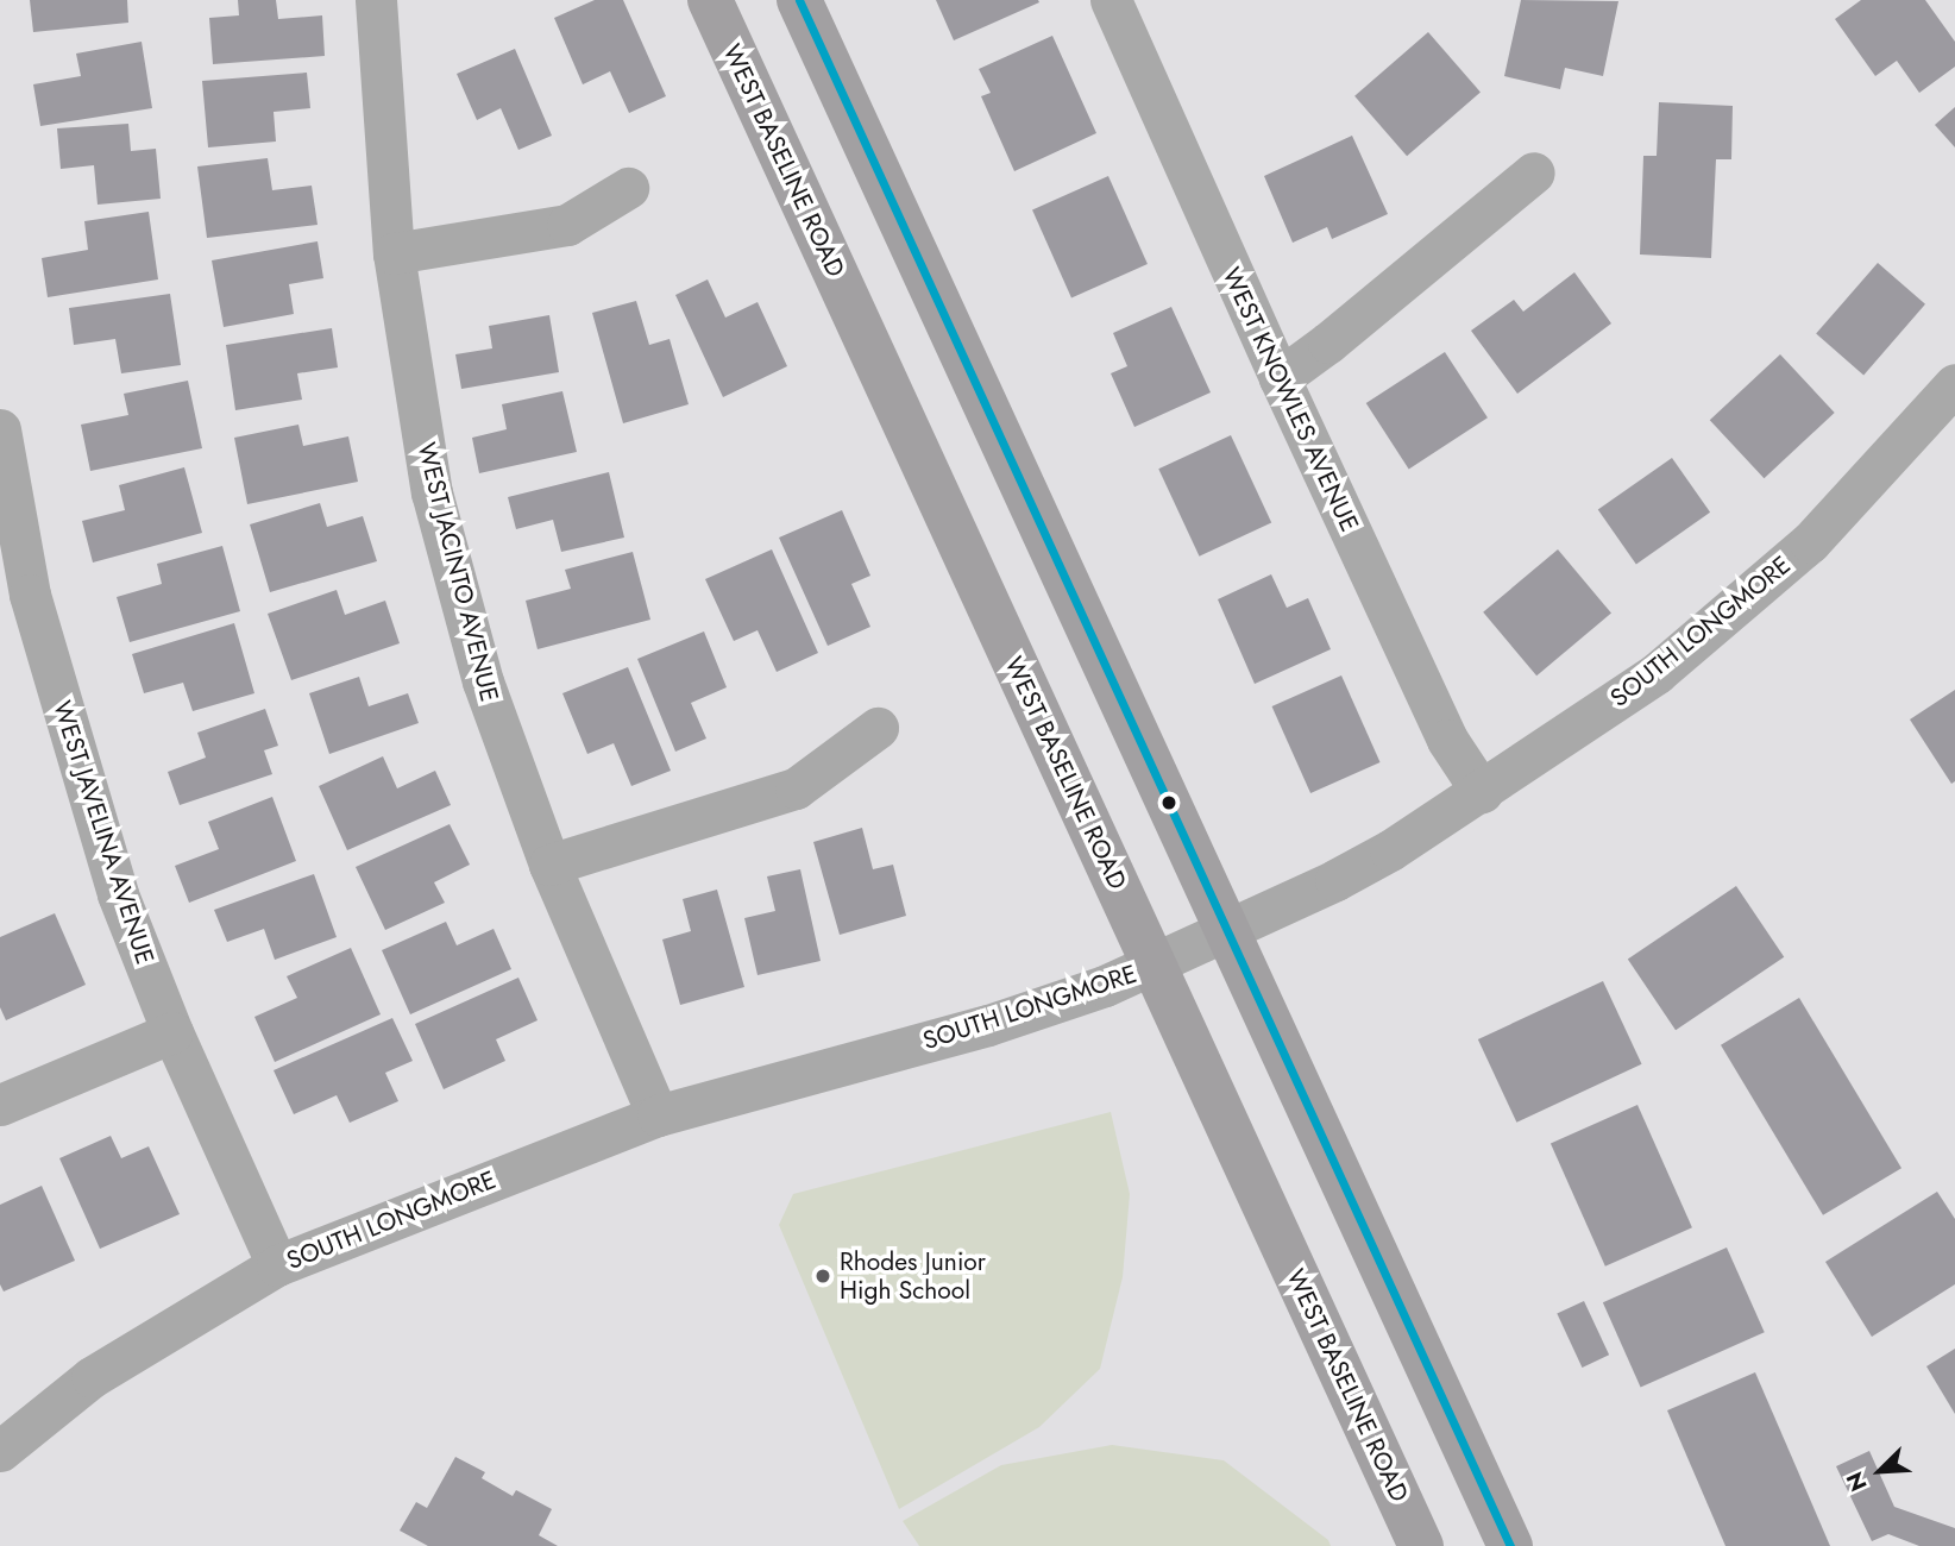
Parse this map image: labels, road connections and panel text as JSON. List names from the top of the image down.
{
  "streets": {
    "main road": ["WEST BASELINE ROAD"],
    "street": [
      "WEST KNOWLES AVENUE",
      "WEST JACINTO AVENUE",
      "SOUTH LONGMORE",
      "WEST JAVELINA AVENUE"
    ]
  },
  "crossings": [
    ["WEST BASELINE ROAD", "SOUTH LONGMORE"],
    ["WEST KNOWLES AVENUE", "SOUTH LONGMORE"],
    ["WEST JACINTO AVENUE", "SOUTH LONGMORE"],
    ["SOUTH LONGMORE", "WEST JAVELINA AVENUE"]
  ],
  "places": ["Rhodes Junior High School"],
  "north": "bottom left"
}
